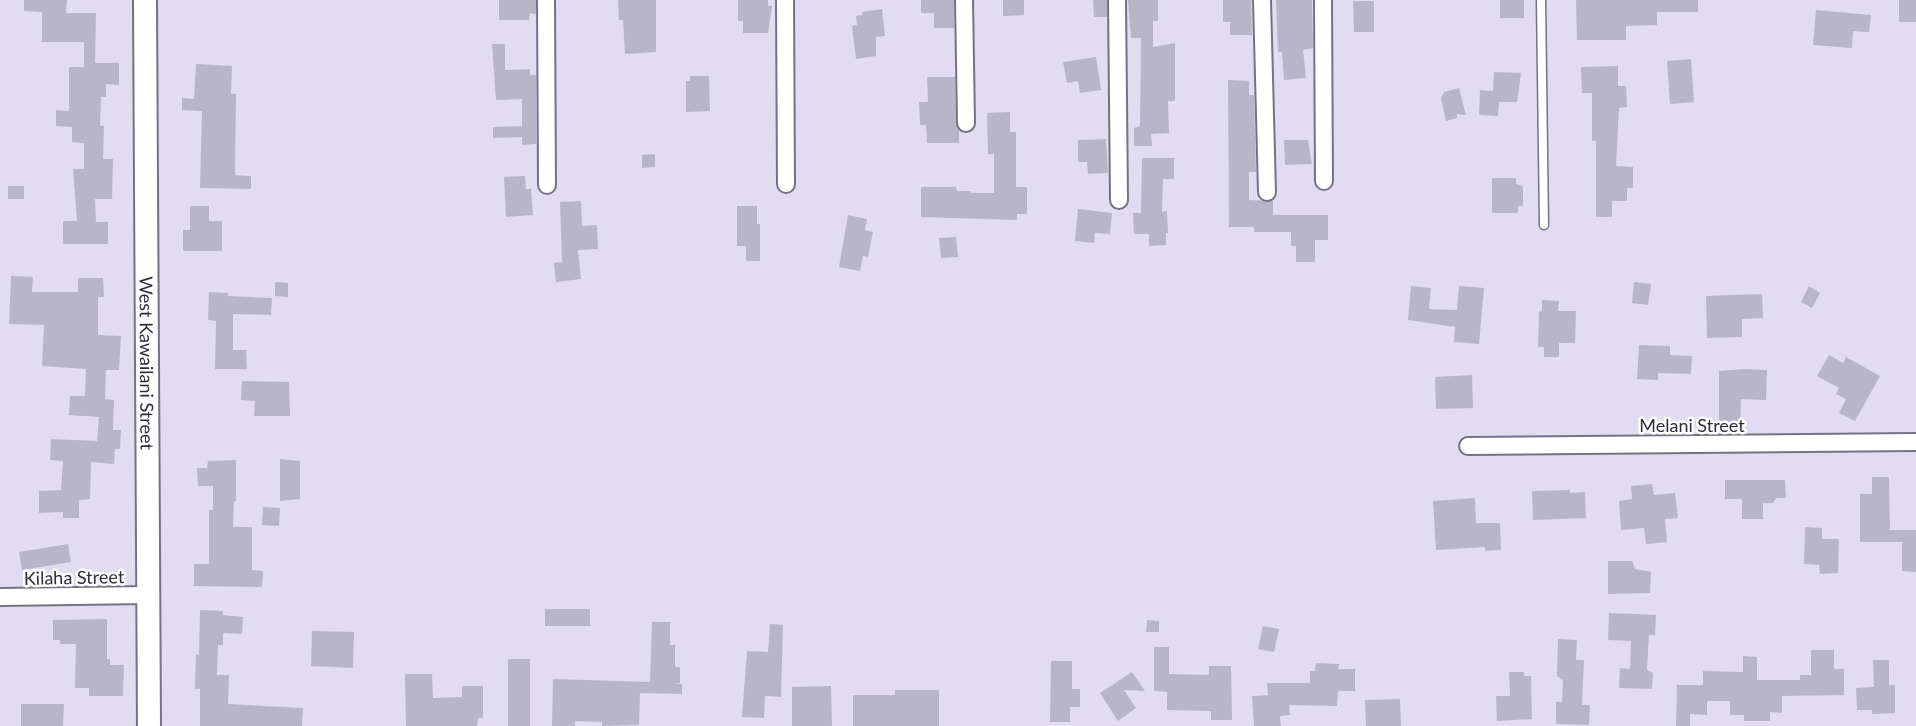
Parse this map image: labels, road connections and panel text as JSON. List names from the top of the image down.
{
  "streets": {
    "street": ["West Kawailani Street", "Melani Street", "Kilaha Street"]
  },
  "crossings": [
    ["West Kawailani Street", "Kilaha Street"]
  ]
}
